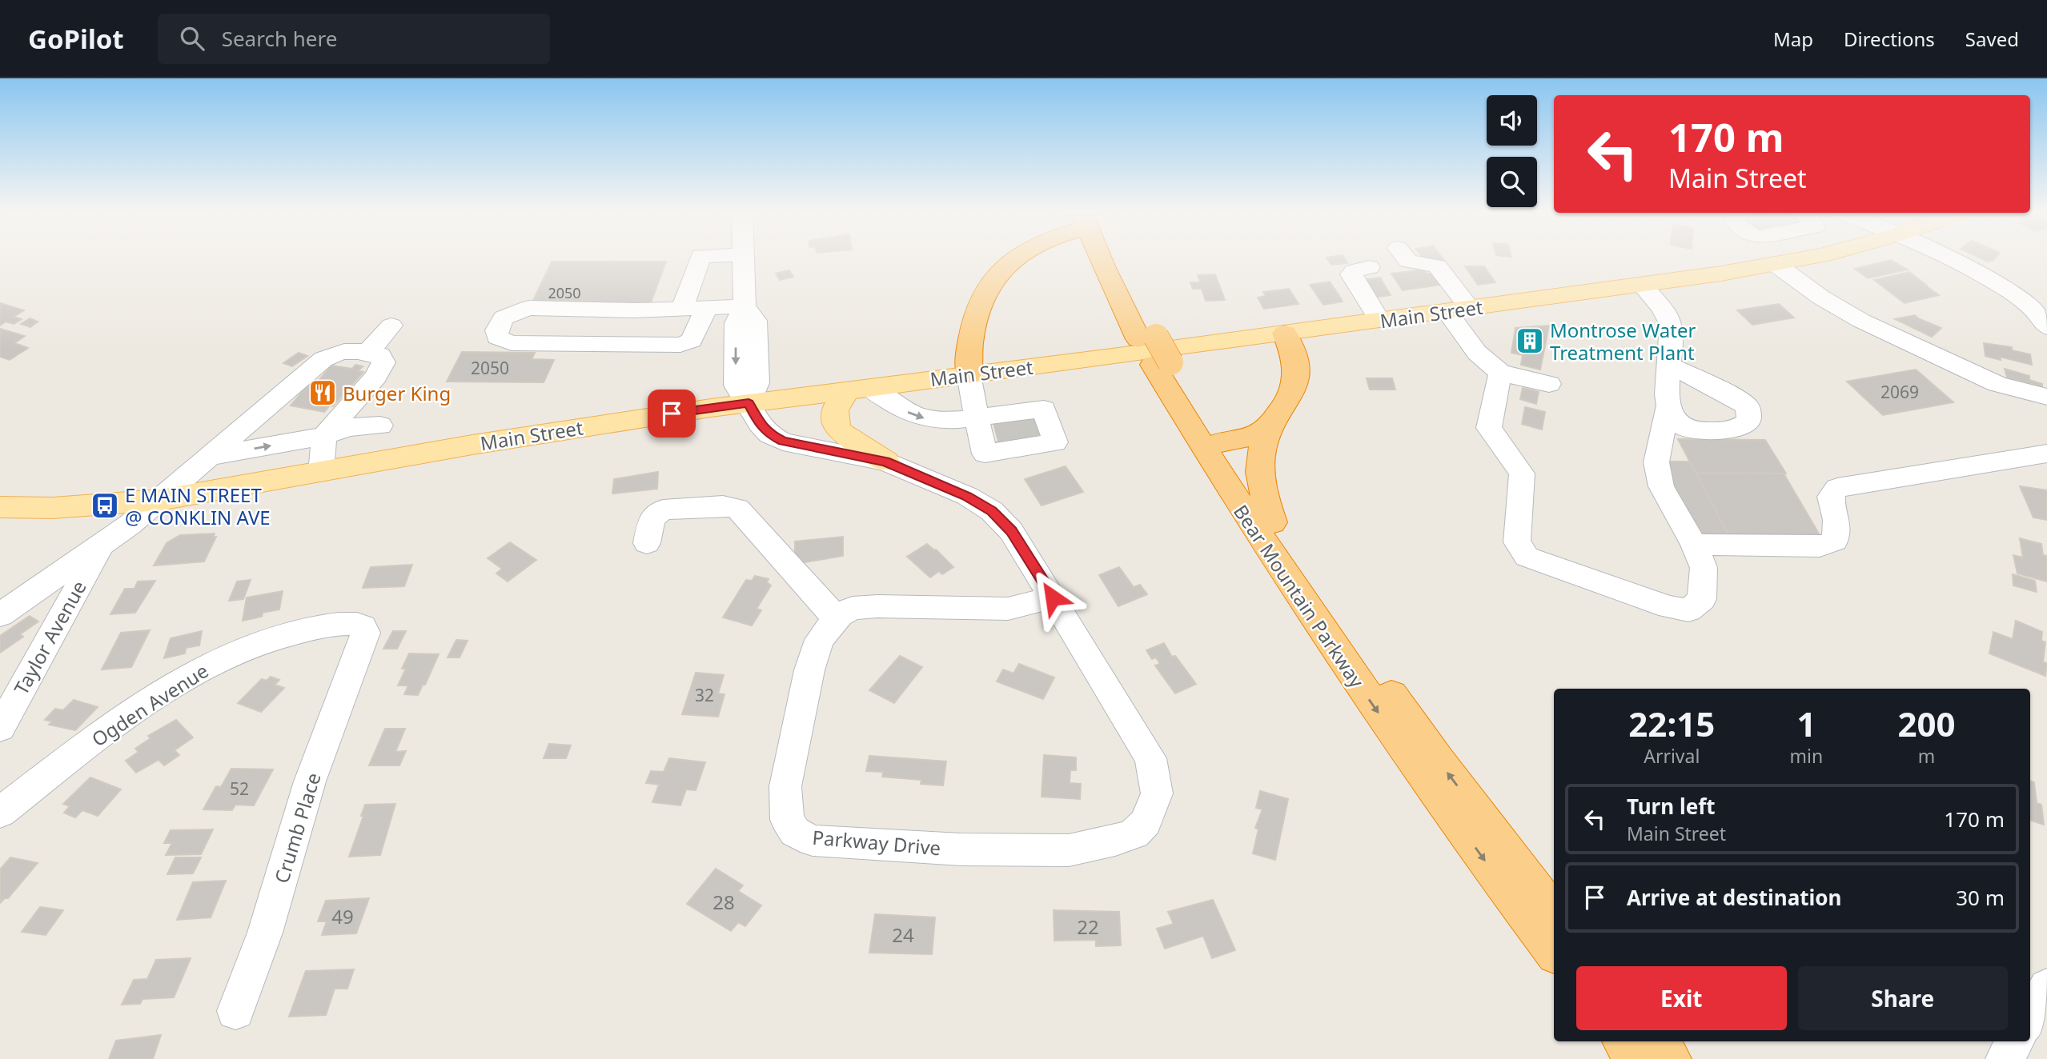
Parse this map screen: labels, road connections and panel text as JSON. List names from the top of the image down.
{
  "streets": {
    "highway": ["Bear Mountain Parkway"],
    "main road": ["Main Street"],
    "street": [
      "Taylor Avenue",
      "Ogden Avenue",
      "Crumb Place",
      "Parkway Drive"
    ]
  },
  "crossings": [
    ["Main Street", "Parkway Drive"],
    ["Ogden Avenue", "Crumb Place"]
  ],
  "places": {
    "building": ["Montrose Water Treatment Plant"],
    "restaurant": ["Burger King"],
    "bus stop": ["E MAIN STREET @ CONKLIN AVE"]
  },
  "house_numbers": [
    "2050",
    "2050",
    "2069",
    "32",
    "52",
    "28",
    "49",
    "22",
    "24"
  ],
  "page": {
    "header": "GoPilot",
    "search": "Search here",
    "nav": ["Map", "Directions", "Saved"],
    "turn": ["170 m", "Main Street"],
    "eta": [
      "22:15",
      "Arrival",
      "1",
      "min",
      "200",
      "m"
    ],
    "list": [
      {
        "name": "Turn left",
        "note": "Main Street",
        "value": "170 m"
      },
      {
        "name": "Arrive at destination",
        "value": "30 m"
      }
    ],
    "buttons": ["Exit", "Share"]
  }
}
